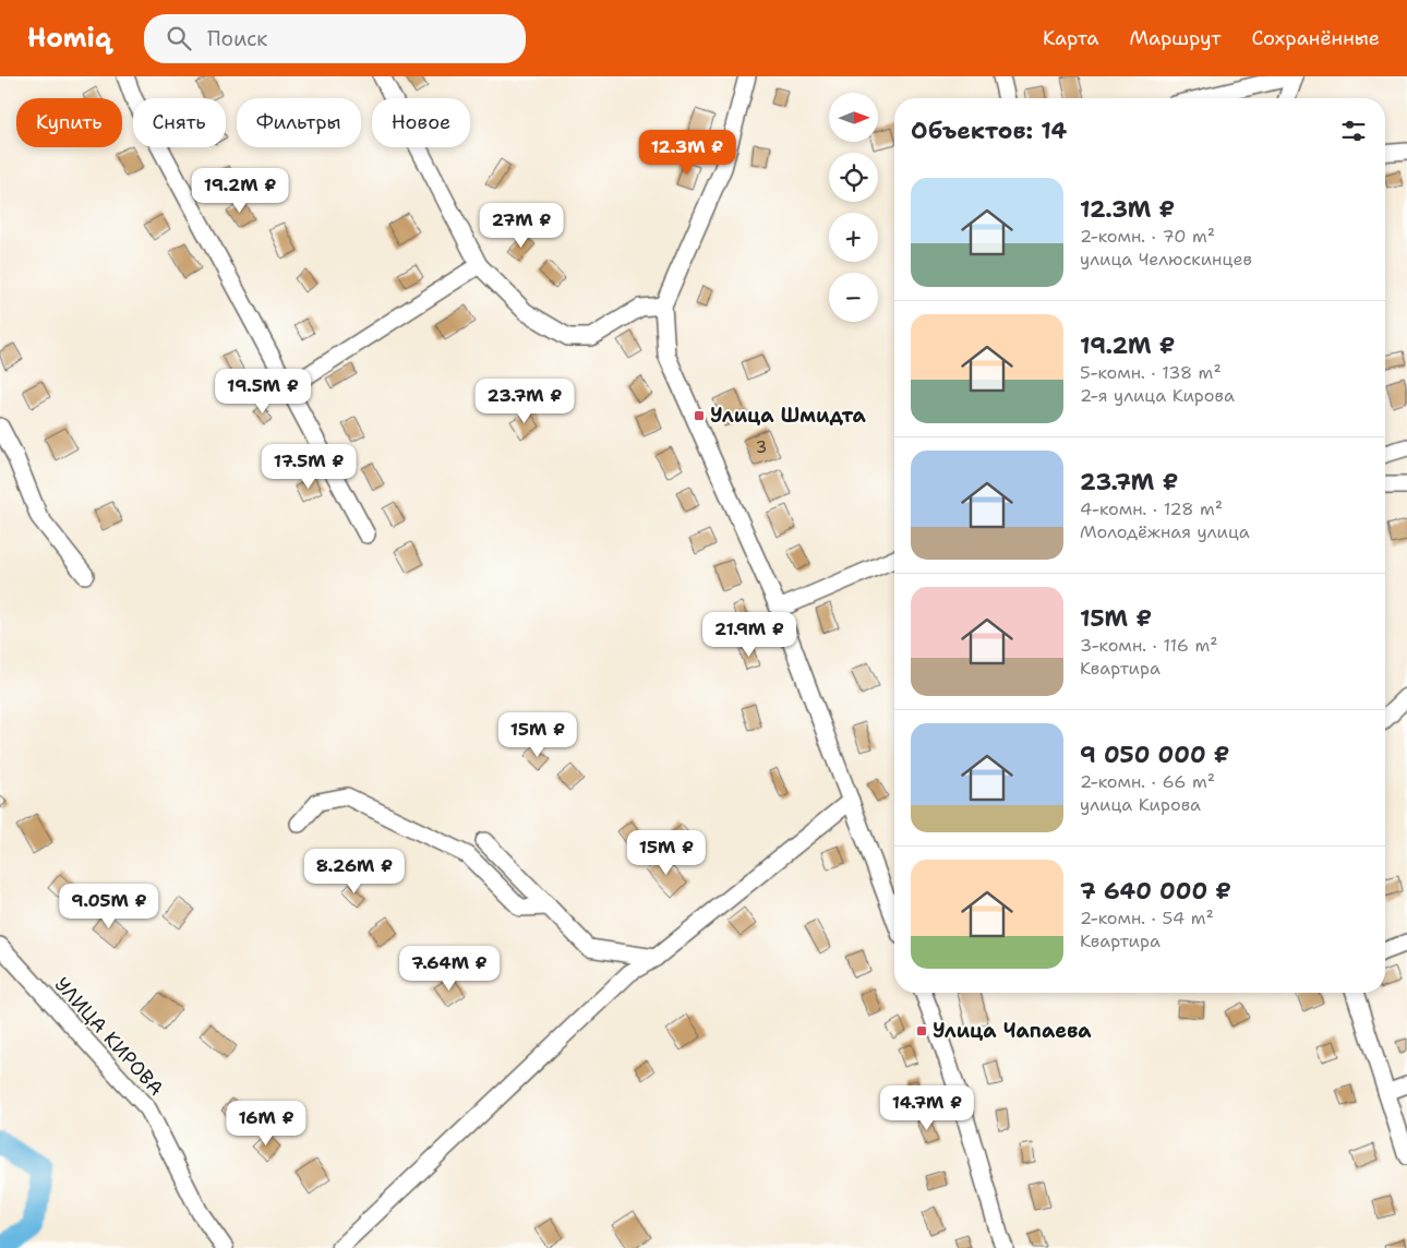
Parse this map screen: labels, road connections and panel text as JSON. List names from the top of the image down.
{
  "streets": {
    "street": ["УЛИЦА КИРОВА"]
  },
  "places": {
    "transit": ["Улица Шмидта", "Улица Чапаева"]
  },
  "house_numbers": ["3"],
  "north": "right",
  "page": {
    "header": "Homiq",
    "search": "Поиск",
    "nav": ["Карта", "Маршрут", "Сохранённые"],
    "map_buttons": ["+", "−"],
    "chip": [
      "Купить",
      "Снять",
      "Фильтры",
      "Новое"
    ],
    "heading": "Объектов: 14",
    "price": [
      "12.3M ₽",
      "19.2M ₽",
      "27M ₽",
      "19.5M ₽",
      "23.7M ₽",
      "17.5M ₽",
      "21.9M ₽",
      "15M ₽",
      "15M ₽",
      "8.26M ₽",
      "9.05M ₽",
      "7.64M ₽",
      "14.7M ₽",
      "16M ₽"
    ],
    "list": [
      {
        "name": "12.3M ₽",
        "note": "2-комн. · 70 m² · улица Челюскинцев"
      },
      {
        "name": "19.2M ₽",
        "note": "5-комн. · 138 m² · 2-я улица Кирова"
      },
      {
        "name": "23.7M ₽",
        "note": "4-комн. · 128 m² · Молодёжная улица"
      },
      {
        "name": "15M ₽",
        "note": "3-комн. · 116 m² · Квартира"
      },
      {
        "name": "9 050 000 ₽",
        "note": "2-комн. · 66 m² · улица Кирова"
      },
      {
        "name": "7 640 000 ₽",
        "note": "2-комн. · 54 m² · Квартира"
      }
    ]
  }
}
